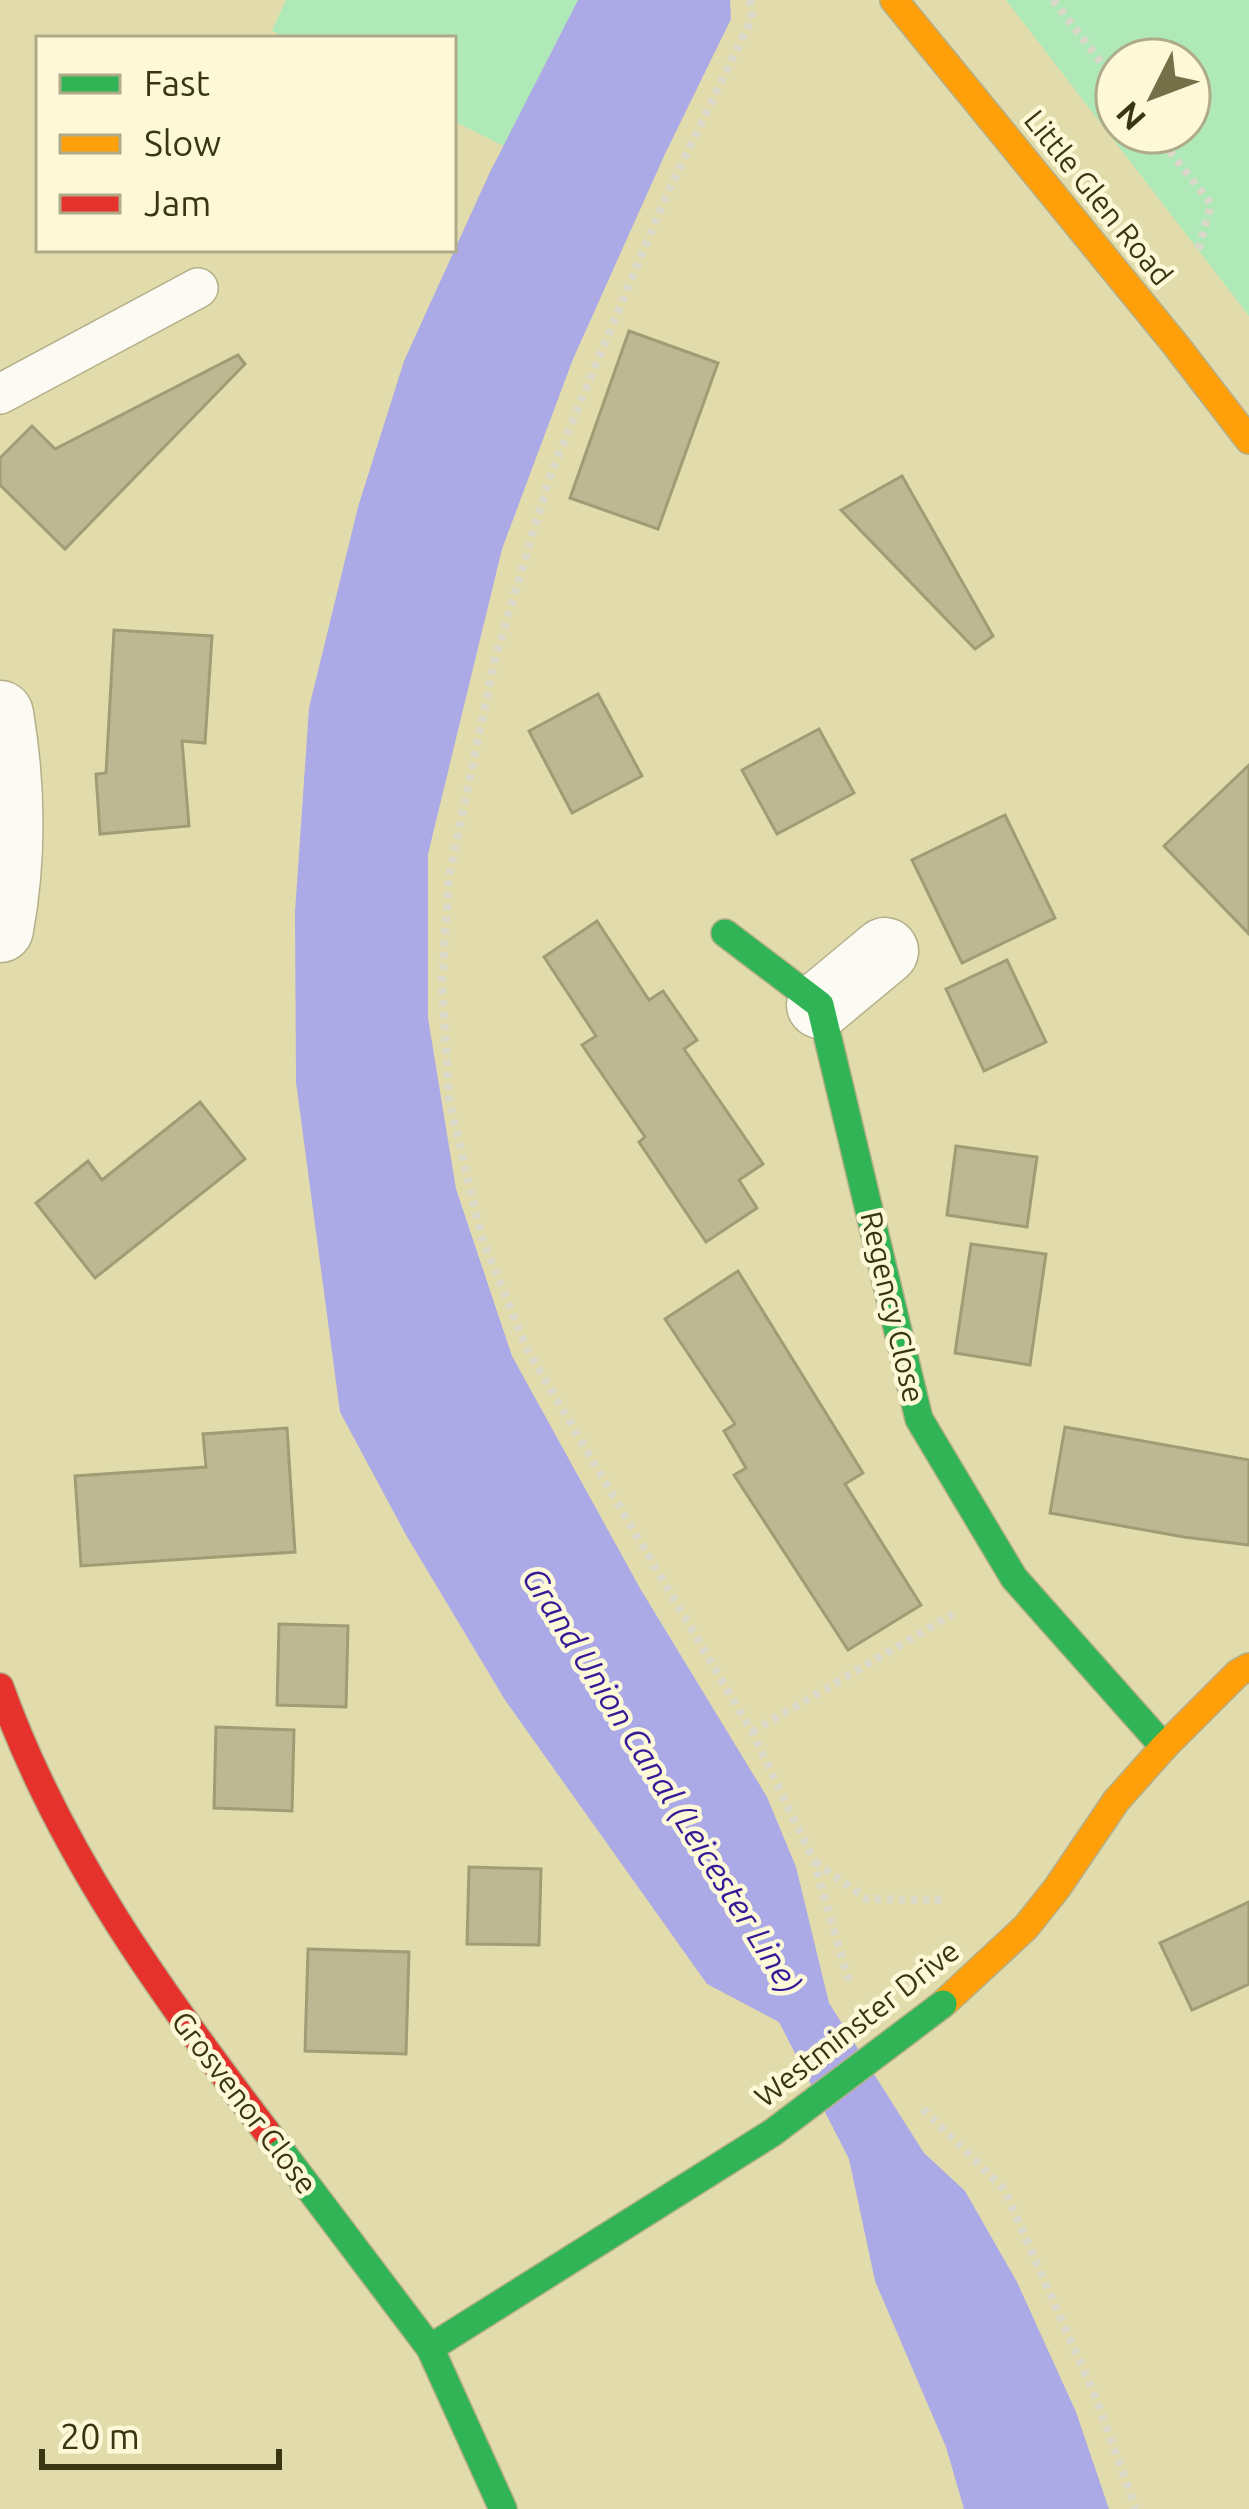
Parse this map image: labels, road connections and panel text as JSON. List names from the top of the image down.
{
  "streets": {
    "street": [
      "Little Glen Road",
      "Regency Close",
      "Westminster Drive",
      "Grosvenor Close"
    ]
  },
  "crossings": [
    ["Regency Close", "Westminster Drive"],
    ["Westminster Drive", "Grosvenor Close"]
  ],
  "water": ["Grand Union Canal (Leicester Line)"],
  "legend": ["Fast", "Slow", "Jam"],
  "scale_bar": "20 m",
  "north": "bottom left"
}
